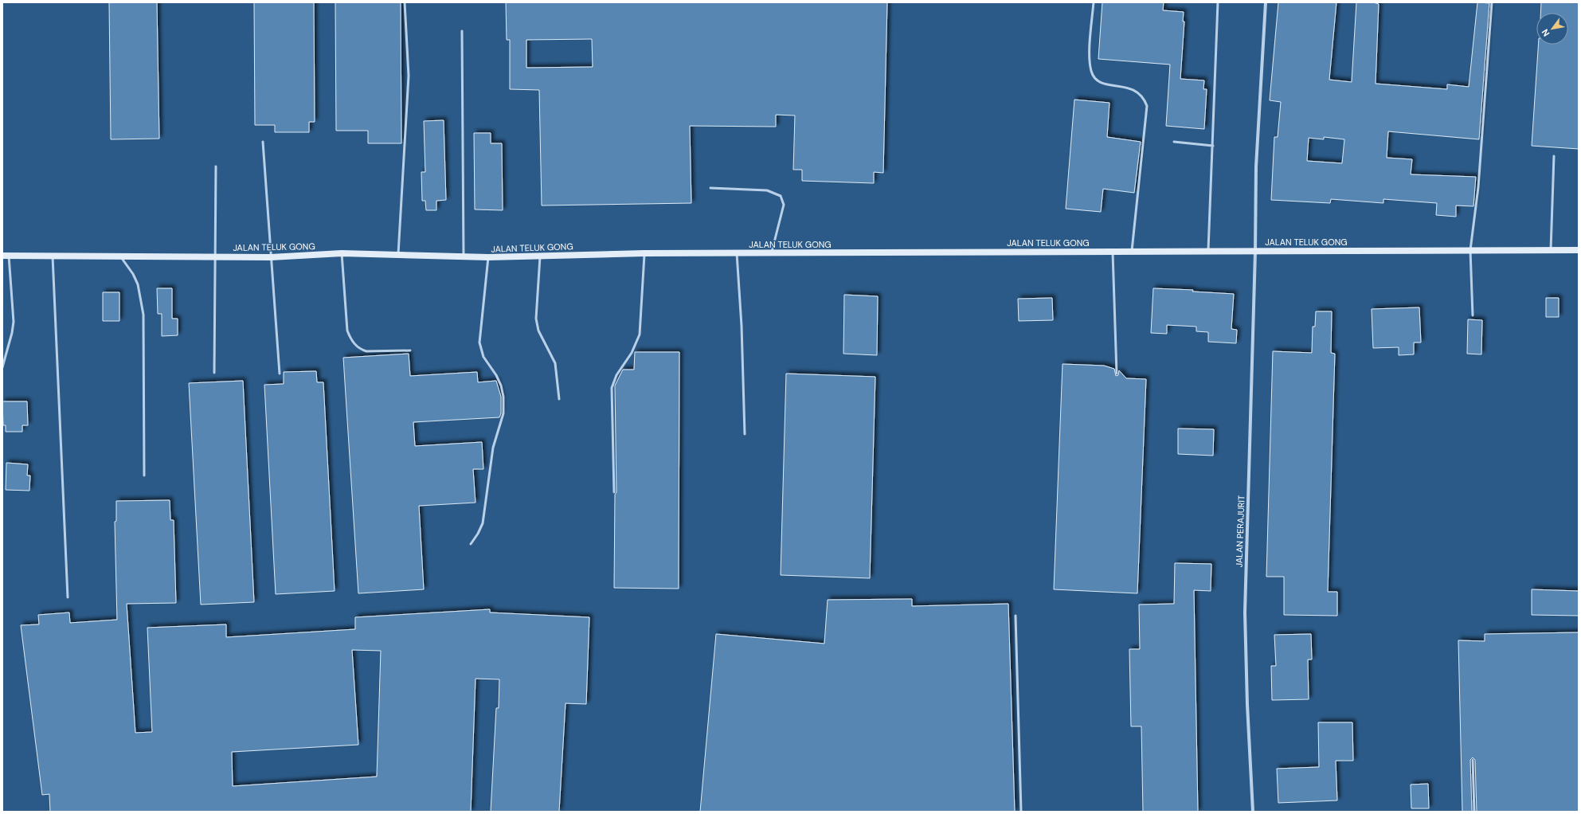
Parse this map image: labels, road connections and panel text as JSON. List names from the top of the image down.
{
  "streets": {
    "street": ["JALAN TELUK GONG", "JALAN PERAJURIT"]
  },
  "crossings": [
    ["JALAN TELUK GONG", "JALAN PERAJURIT"]
  ],
  "north": "bottom left"
}
